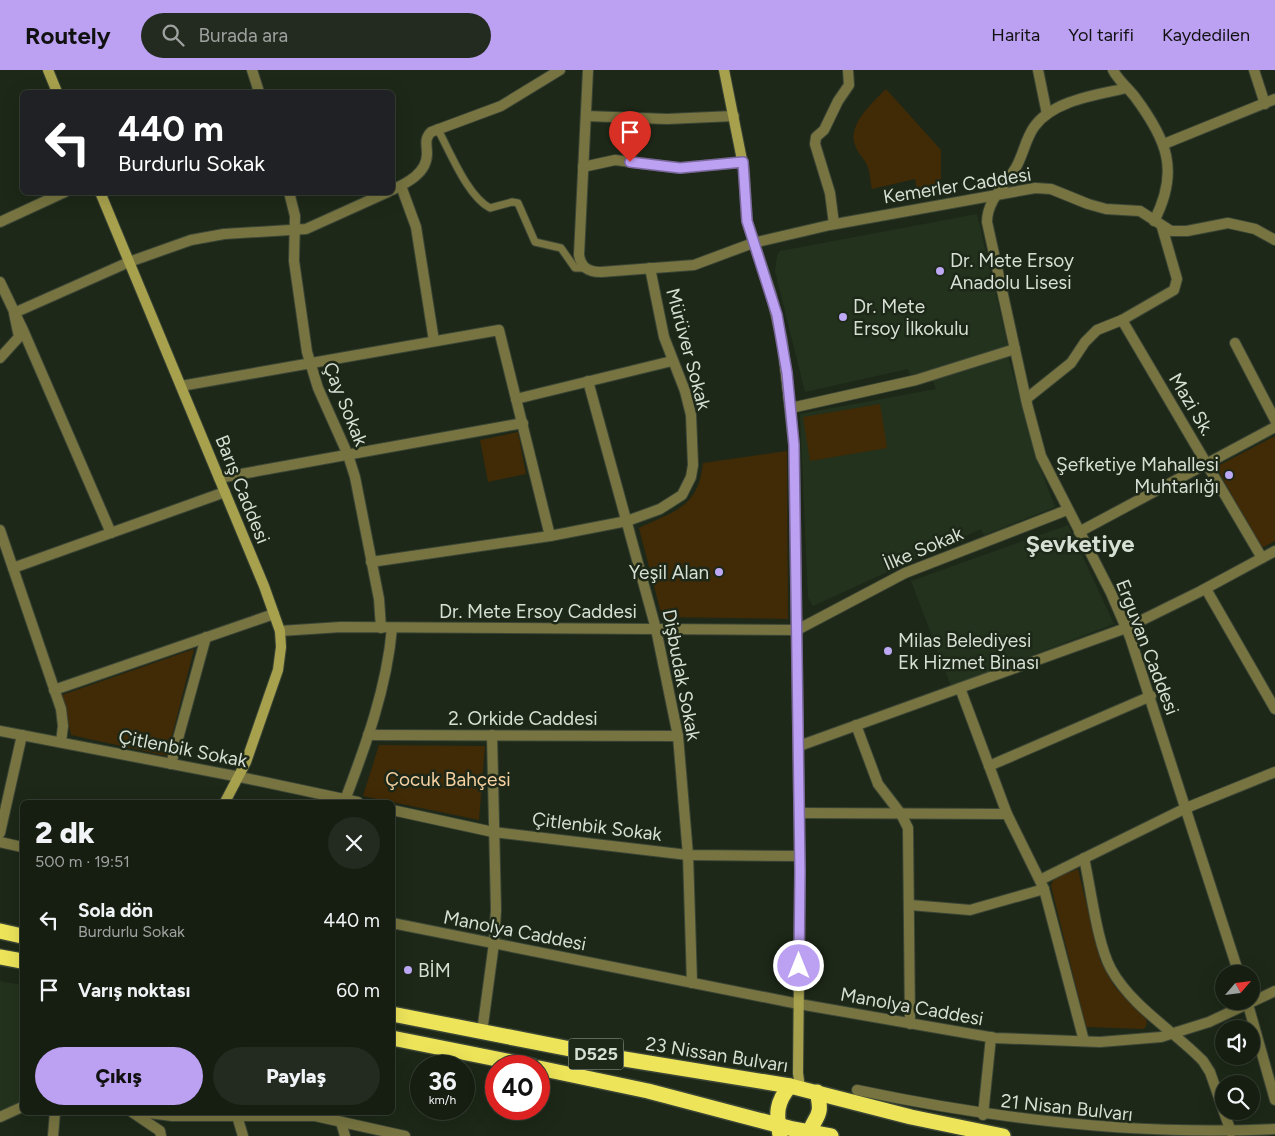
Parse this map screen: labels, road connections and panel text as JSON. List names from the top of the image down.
{
  "streets": {
    "highway": ["D525", "23 Nissan Bulvarı"],
    "street": [
      "Kemerler Caddesi",
      "Mürüver Sokak",
      "Çay Sokak",
      "Mazi Sk.",
      "Barış Caddesi",
      "İlke Sokak",
      "Dr. Mete Ersoy Caddesi",
      "Erguvan Caddesi",
      "Dişbudak Sokak",
      "2. Orkide Caddesi",
      "Çitlenbik Sokak",
      "Manolya Caddesi",
      "21 Nisan Bulvarı"
    ]
  },
  "crossings": [
    ["Kemerler Caddesi", "Mürüver Sokak"],
    ["Kemerler Caddesi", "Erguvan Caddesi"],
    ["Mürüver Sokak", "Çay Sokak"],
    ["Mürüver Sokak", "Dişbudak Sokak"],
    ["Çay Sokak", "Dr. Mete Ersoy Caddesi"],
    ["Çay Sokak", "2. Orkide Caddesi"],
    ["Çay Sokak", "Çitlenbik Sokak"],
    ["Barış Caddesi", "Dr. Mete Ersoy Caddesi"],
    ["Barış Caddesi", "Çitlenbik Sokak"],
    ["İlke Sokak", "Dr. Mete Ersoy Caddesi"],
    ["İlke Sokak", "Erguvan Caddesi"],
    ["Dr. Mete Ersoy Caddesi", "Dişbudak Sokak"],
    ["Dişbudak Sokak", "2. Orkide Caddesi"],
    ["Dişbudak Sokak", "Çitlenbik Sokak"],
    ["Dişbudak Sokak", "Manolya Caddesi"],
    ["D525", "23 Nissan Bulvarı"]
  ],
  "districts": ["Şevketiye"],
  "parks": ["Çocuk Bahçesi"],
  "places": [
    "Dr. Mete Ersoy Anadolu Lisesi",
    "Dr. Mete Ersoy İlkokulu",
    "Şefketiye Mahallesi Muhtarlığı",
    "Yeşil Alan",
    "Milas Belediyesi Ek Hizmet Binası",
    "BİM"
  ],
  "north": "top right",
  "page": {
    "header": "Routely",
    "search": "Burada ara",
    "nav": ["Harita", "Yol tarifi", "Kaydedilen"],
    "turn": ["440 m", "Burdurlu Sokak"],
    "heading": ["2 dk", "500 m · 19:51"],
    "list": [
      {
        "name": "Sola dön",
        "note": "Burdurlu Sokak",
        "value": "440 m"
      },
      {
        "name": "Varış noktası",
        "value": "60 m"
      }
    ],
    "buttons": ["Çıkış", "Paylaş"],
    "speed": "36 km/h",
    "limit": "40"
  }
}
